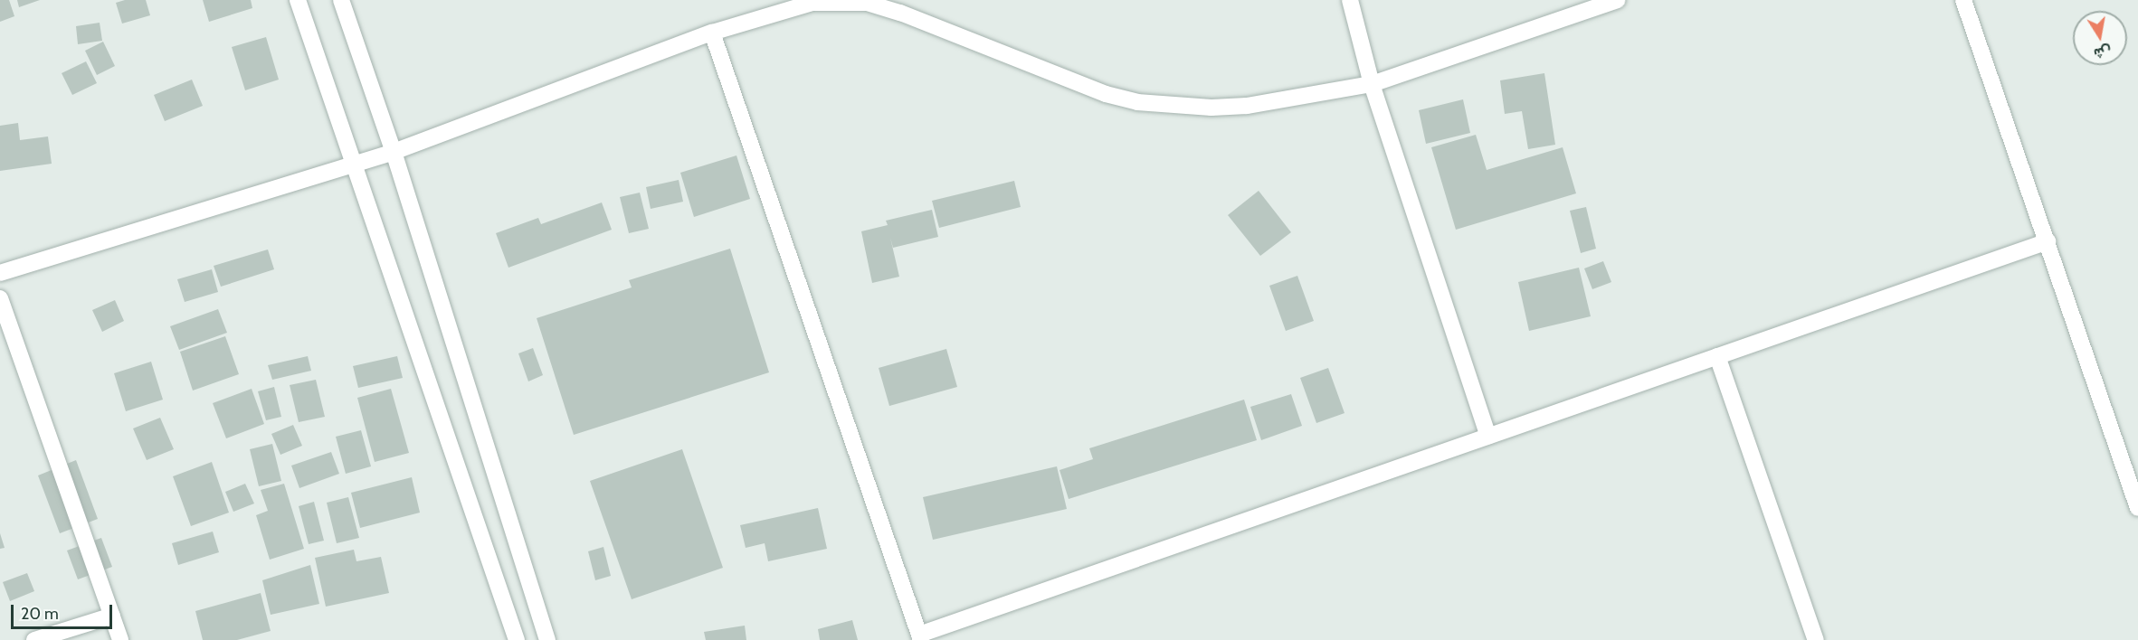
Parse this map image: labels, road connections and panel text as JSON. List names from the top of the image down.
{
  "scale_bar": "20 m",
  "north": "bottom"
}
